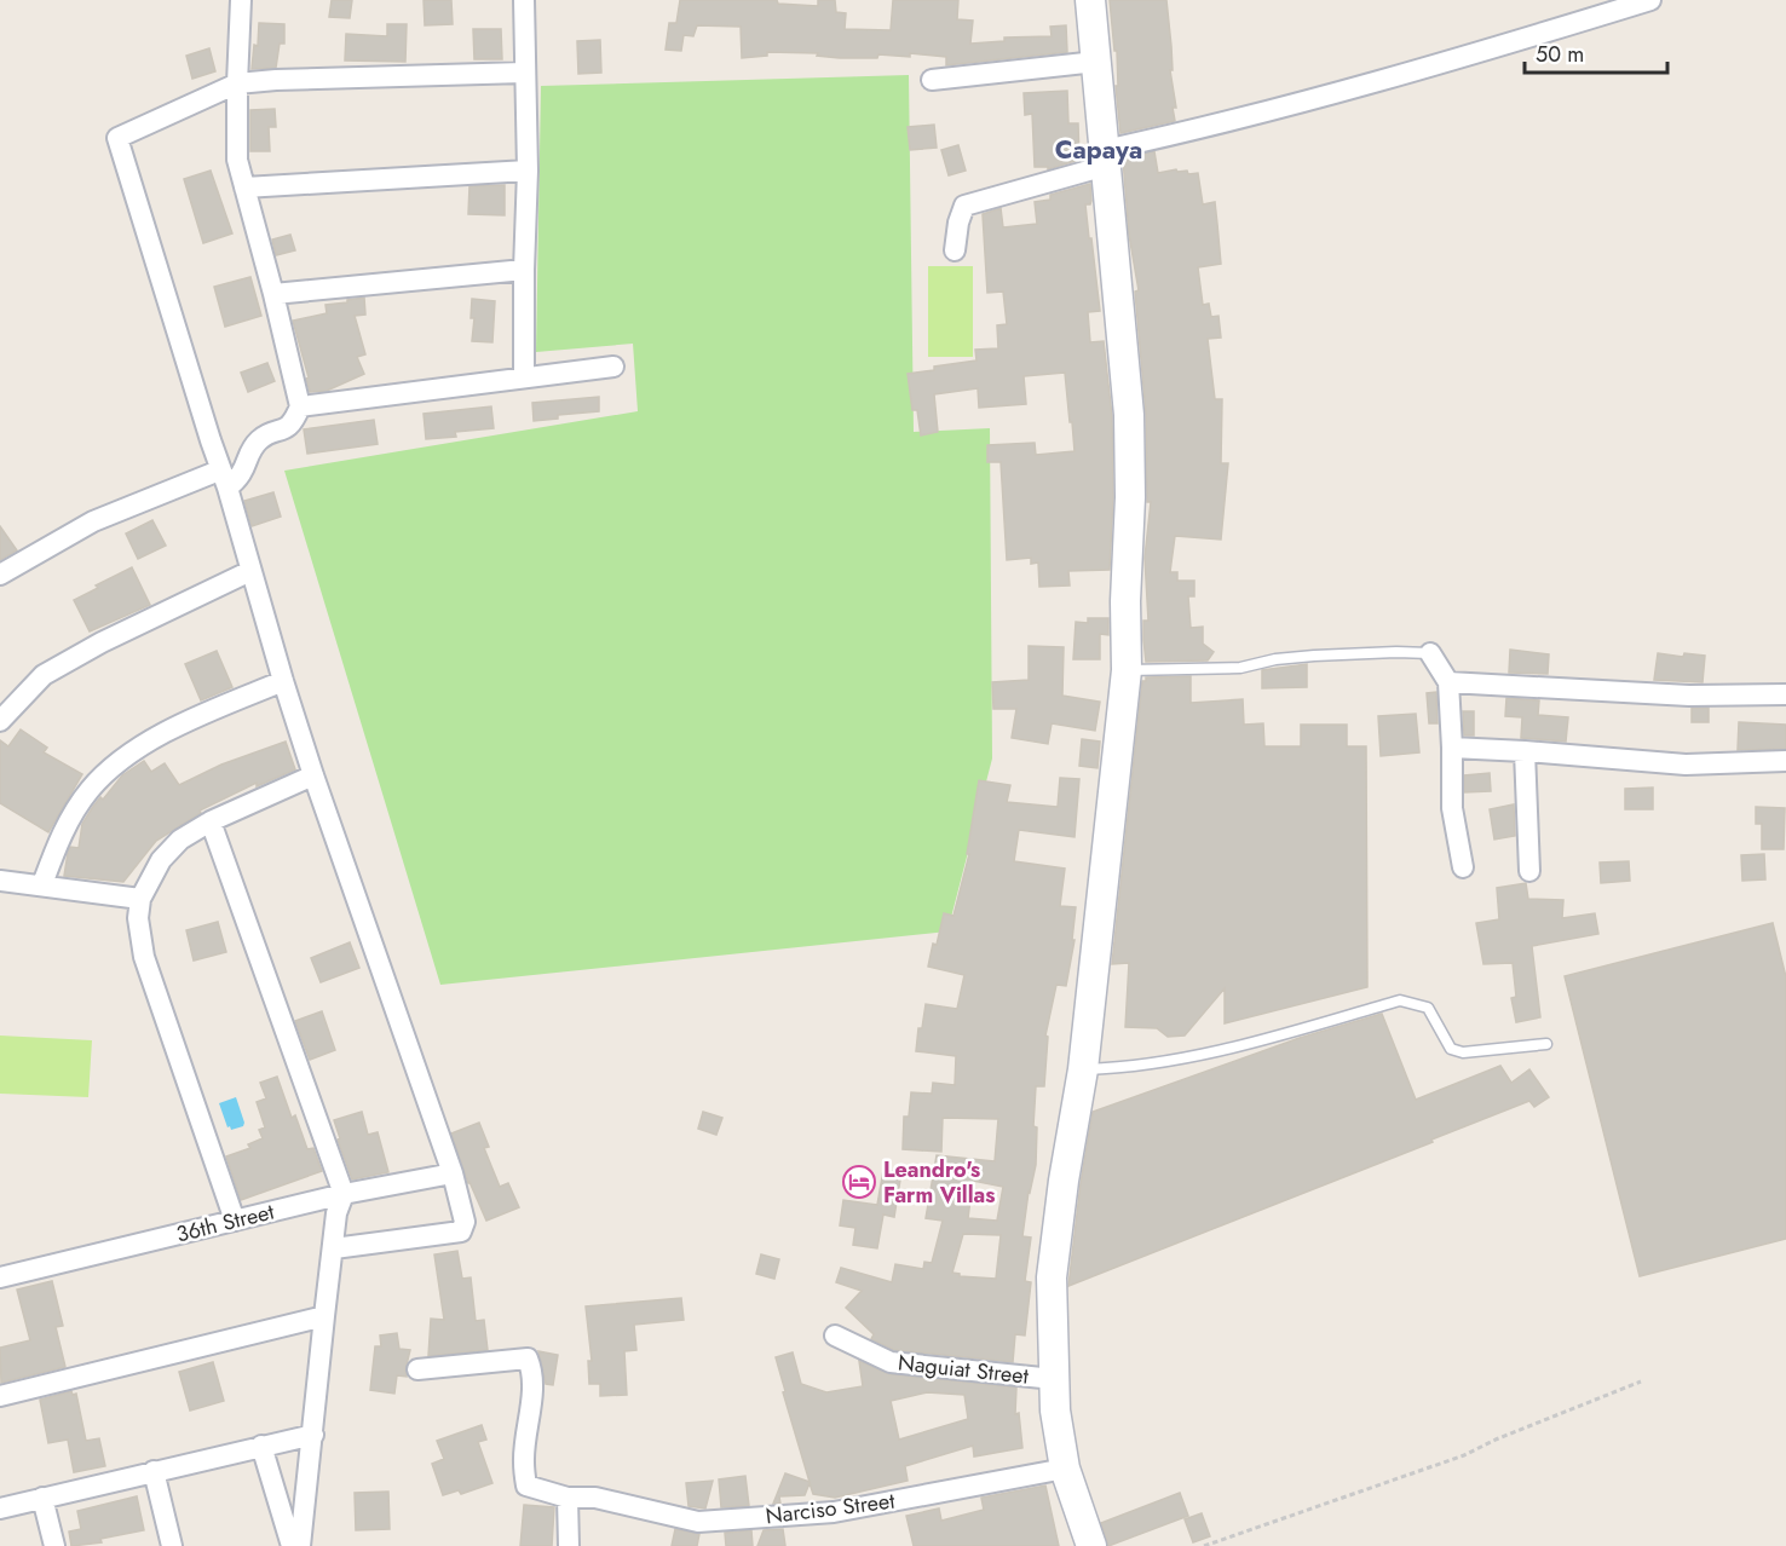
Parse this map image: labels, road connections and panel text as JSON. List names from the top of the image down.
{
  "streets": {
    "street": ["36th Street", "Naguiat Street", "Narciso Street"]
  },
  "districts": ["Capaya"],
  "places": {
    "hotel": ["Leandro's Farm Villas"]
  },
  "scale_bar": "50 m"
}
